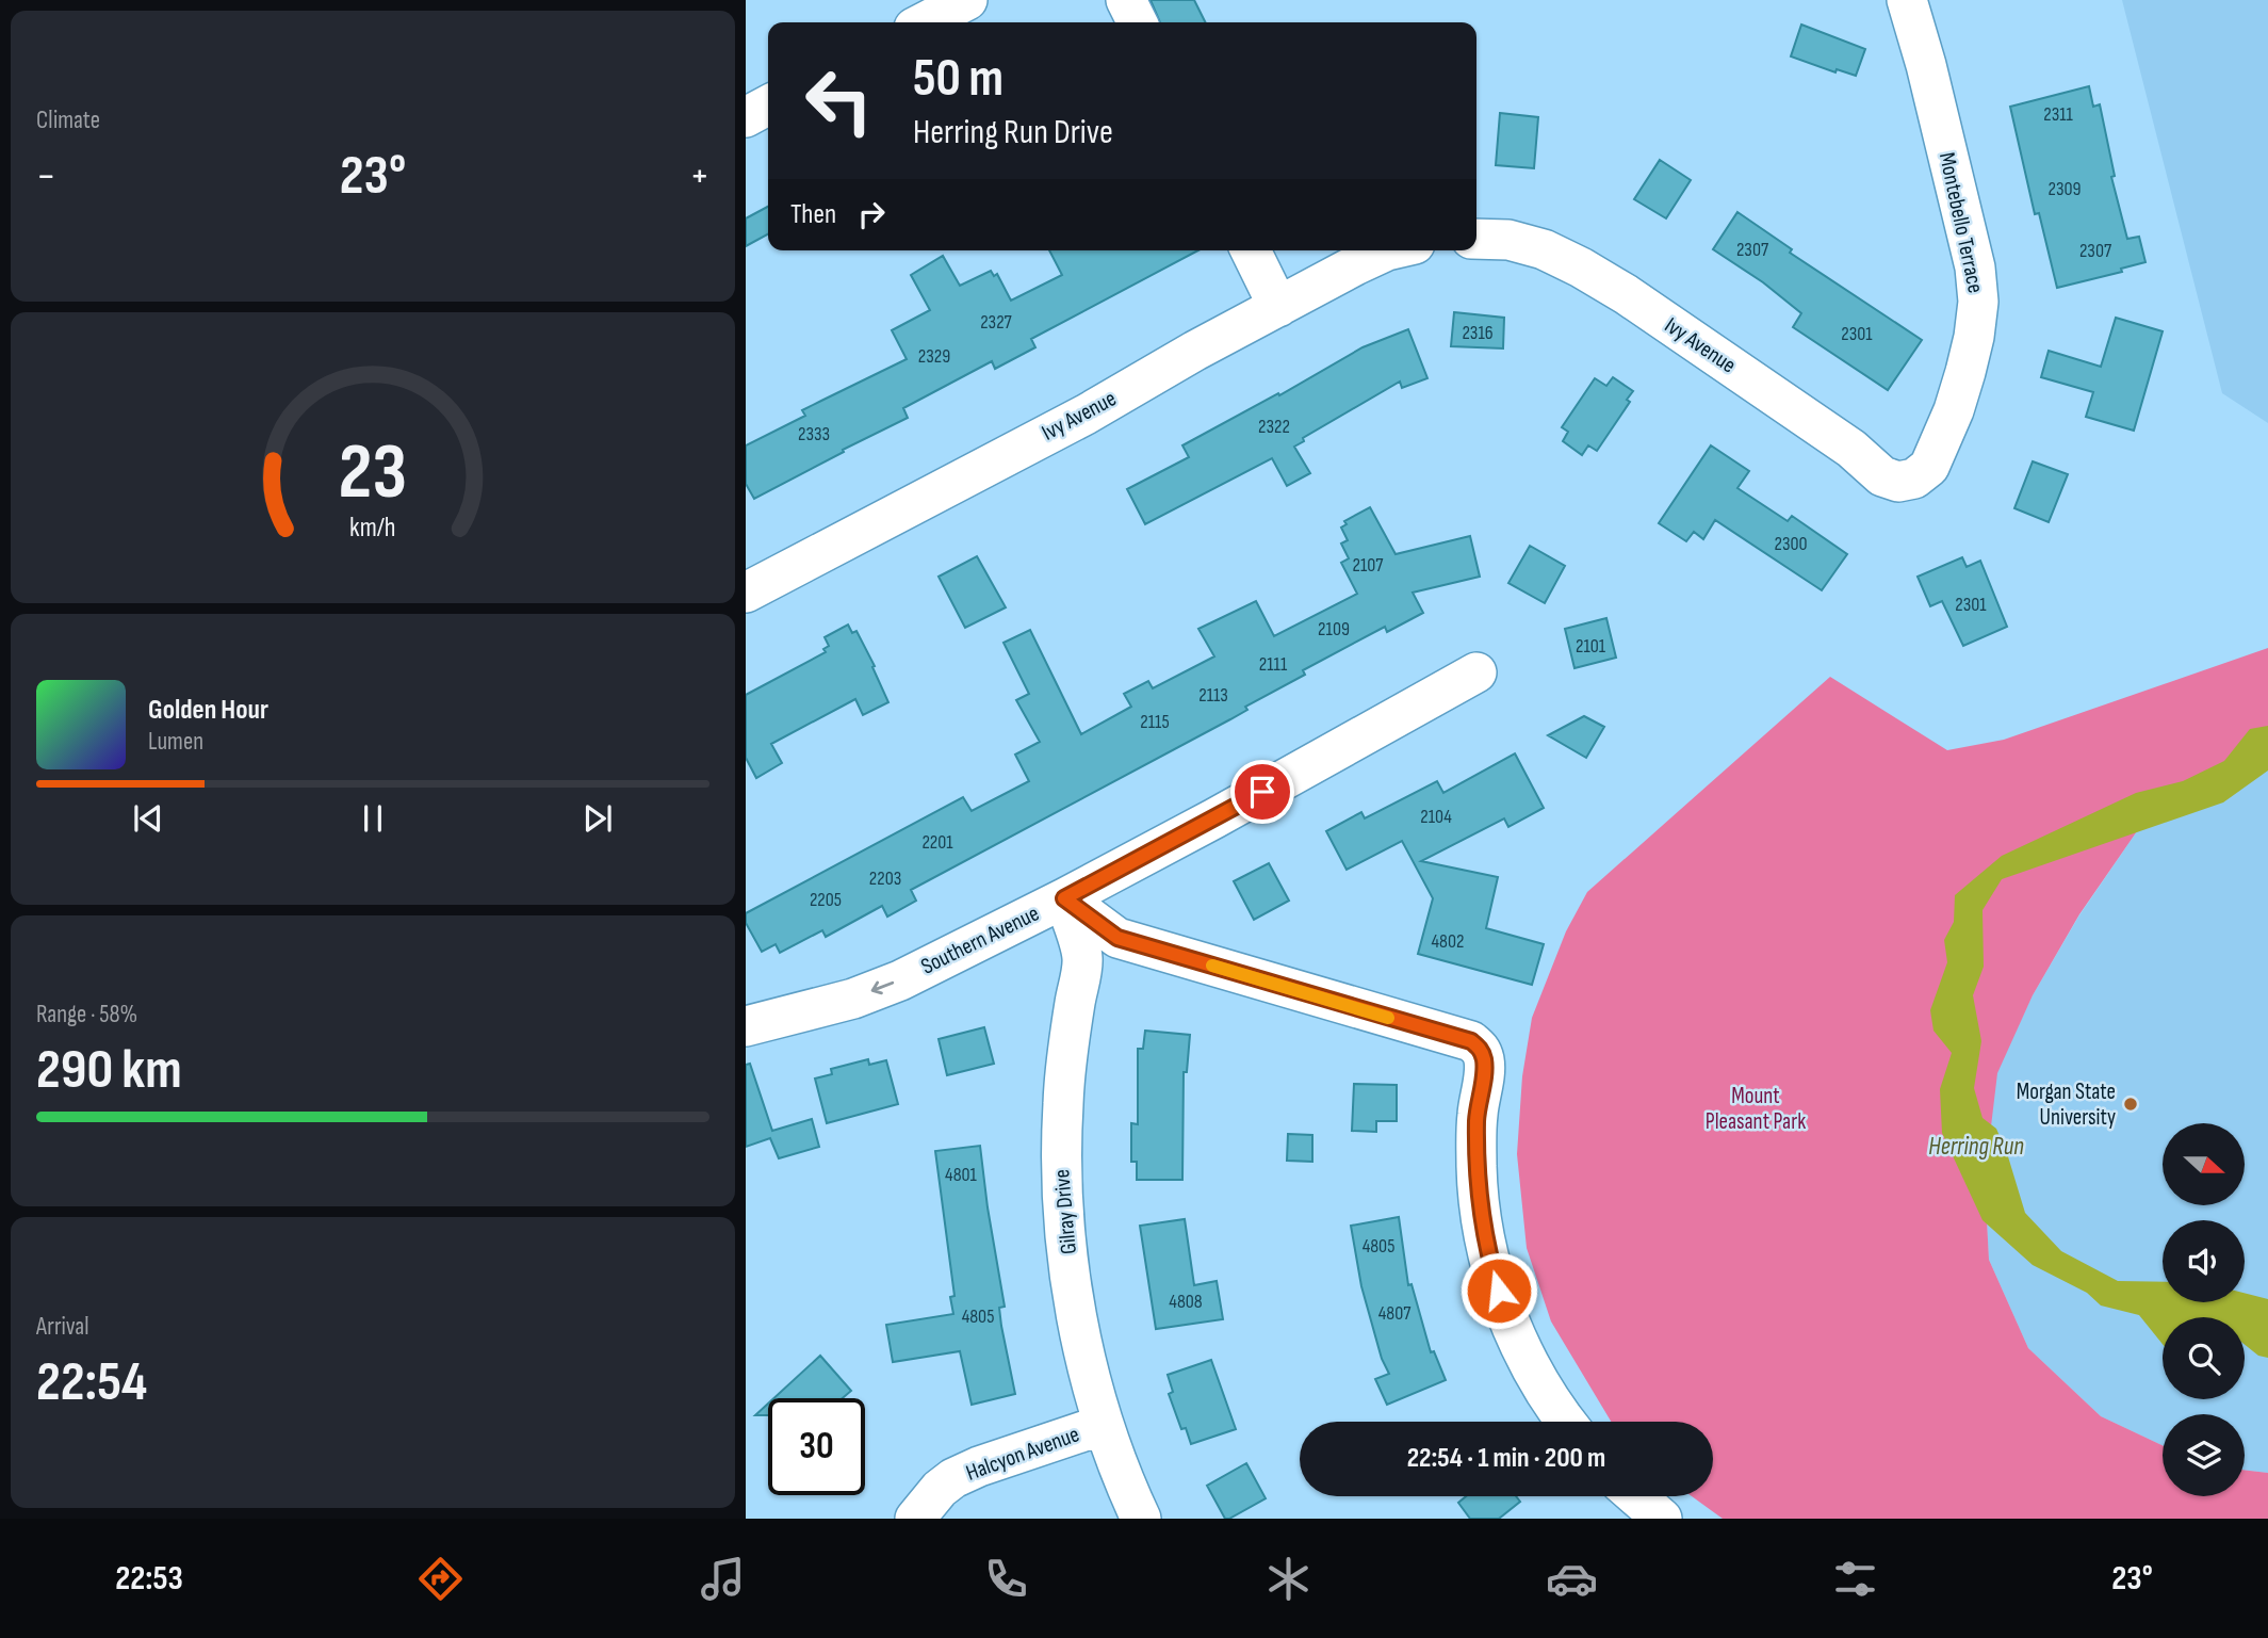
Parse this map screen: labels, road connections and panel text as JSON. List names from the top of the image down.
{
  "streets": {
    "street": [
      "Montebello Terrace",
      "Ivy Avenue",
      "Southern Avenue",
      "Gilray Drive",
      "Halcyon Avenue"
    ]
  },
  "crossings": [
    ["Montebello Terrace", "Ivy Avenue"],
    ["Southern Avenue", "Gilray Drive"],
    ["Gilray Drive", "Halcyon Avenue"]
  ],
  "one_way": ["Southern Avenue"],
  "water": ["Herring Run"],
  "parks": ["Mount Pleasant Park"],
  "places": ["Morgan State University"],
  "house_numbers": [
    "2311",
    "2309",
    "2307",
    "2307",
    "2327",
    "2316",
    "2301",
    "2329",
    "2322",
    "2333",
    "2300",
    "2107",
    "2301",
    "2109",
    "2101",
    "2111",
    "2113",
    "2115",
    "2104",
    "2201",
    "2203",
    "2205",
    "4802",
    "4801",
    "4805",
    "4808",
    "4807",
    "4805"
  ],
  "north": "right",
  "page": {
    "tile": [
      "Climate",
      ["Range · 58%", "290 km"],
      ["Arrival", "22:54"]
    ],
    "turn": ["50 m", "Herring Run Drive"],
    "heat": ["−", "23°", "+"],
    "then": "Then",
    "song": ["Golden Hour", "Lumen"],
    "limit": "30",
    "trip": "22:54 · 1 min · 200 m",
    "tabs": ["22:53", "23°"],
    "gauge": ["23", "km/h"]
  }
}
